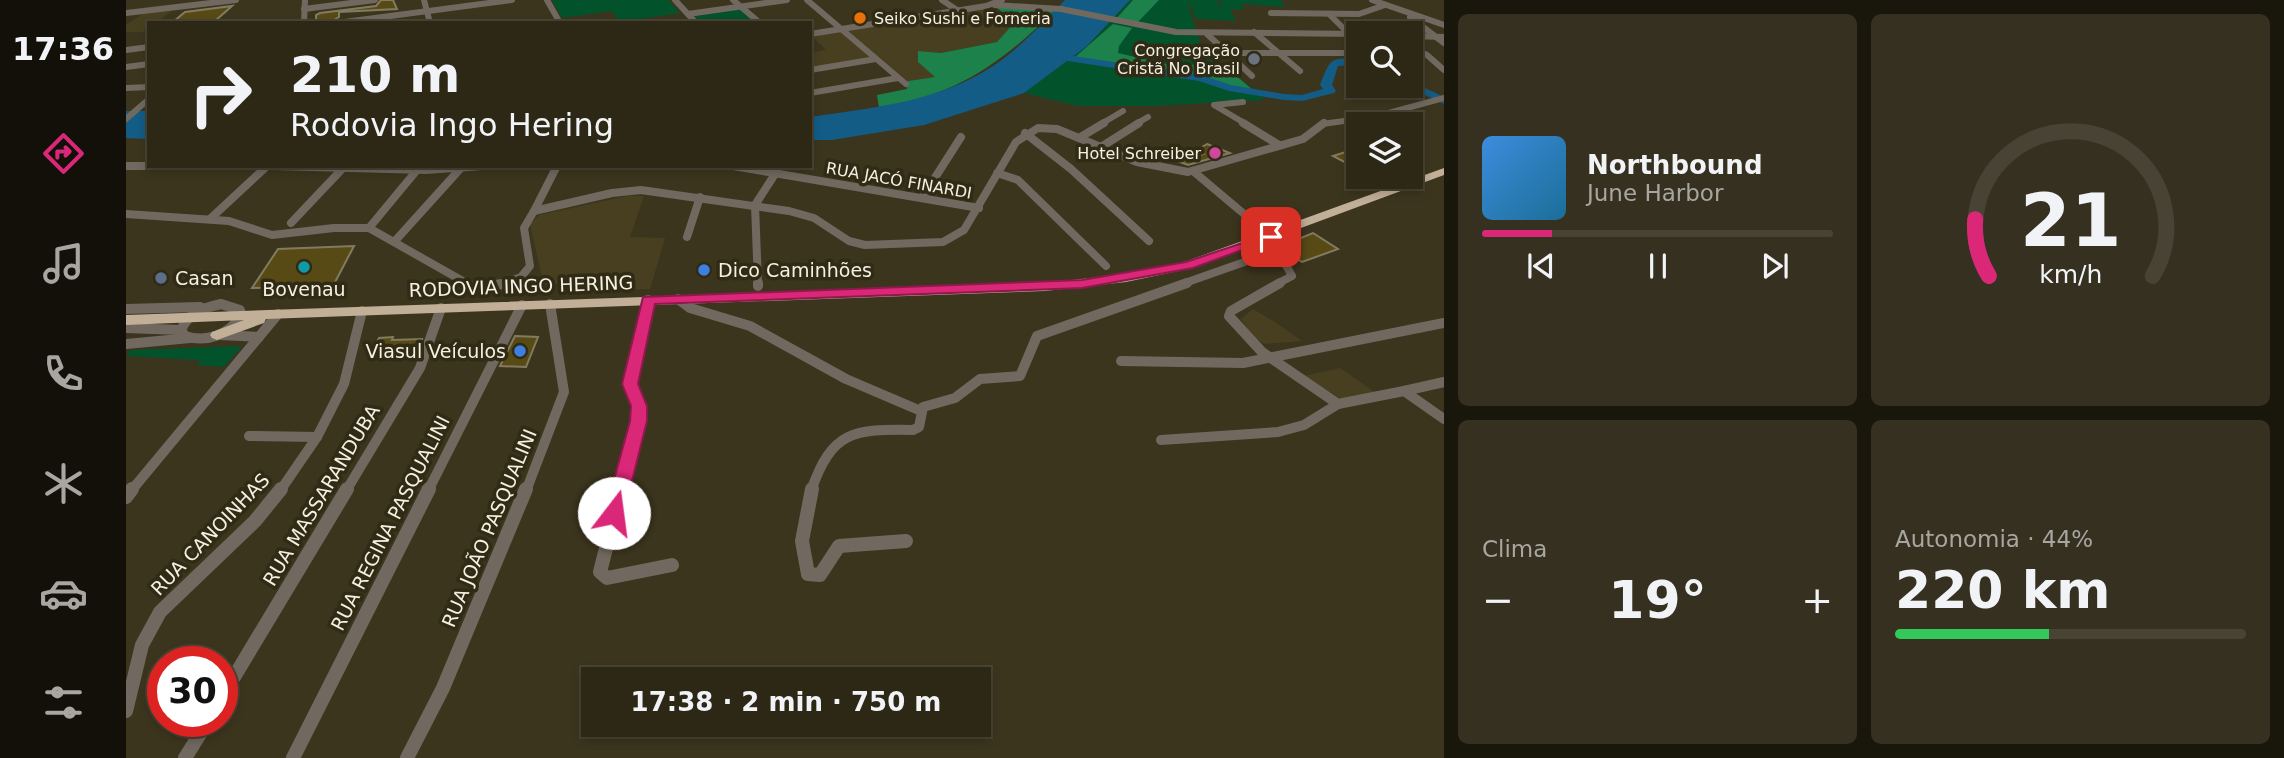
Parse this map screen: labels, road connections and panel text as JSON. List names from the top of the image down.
{
  "streets": {
    "highway": ["RODOVIA INGO HERING"],
    "street": [
      "RUA JACÓ FINARDI",
      "RUA MASSARANDUBA",
      "RUA REGINA PASQUALINI",
      "RUA JOÃO PASQUALINI",
      "RUA CANOINHAS"
    ]
  },
  "crossings": [
    ["RODOVIA INGO HERING", "RUA MASSARANDUBA"],
    ["RODOVIA INGO HERING", "RUA REGINA PASQUALINI"],
    ["RODOVIA INGO HERING", "RUA JOÃO PASQUALINI"],
    ["RODOVIA INGO HERING", "RUA CANOINHAS"]
  ],
  "places": [
    "Seiko Sushi e Forneria",
    "Congregação Cristã No Brasil",
    "Hotel Schreiber",
    "Bovenau",
    "Dico Caminhões",
    "Casan",
    "Viasul Veículos"
  ],
  "page": {
    "tabs": "17:36",
    "turn": ["210 m", "Rodovia Ingo Hering"],
    "song": ["Northbound", "June Harbor"],
    "tile": [
      "Clima",
      ["Autonomia · 44%", "220 km"]
    ],
    "heat": ["−", "19°", "+"],
    "limit": "30",
    "trip": "17:38 · 2 min · 750 m",
    "gauge": ["21", "km/h"]
  }
}
